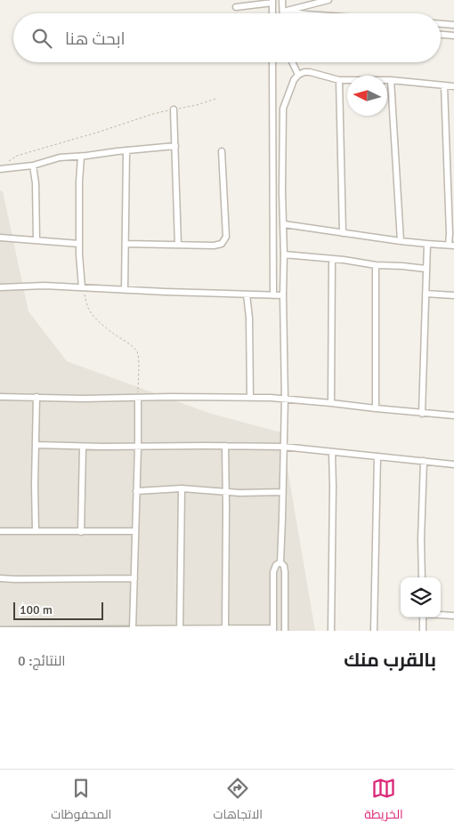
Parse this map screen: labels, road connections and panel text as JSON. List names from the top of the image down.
{
  "scale_bar": "100 m",
  "north": "left",
  "page": {
    "search": "ابحث هنا",
    "scale": "100 m",
    "heading": ["بالقرب منك", "النتائج: 0"],
    "nav": ["الخريطة", "الاتجاهات", "المحفوظات"]
  }
}
